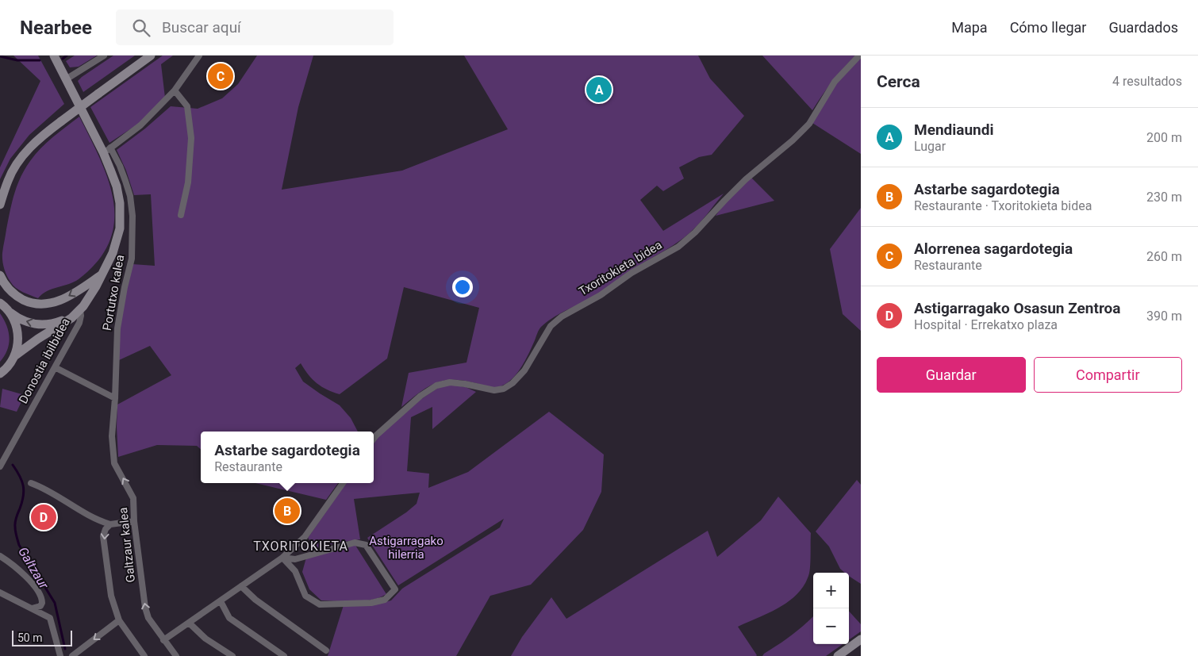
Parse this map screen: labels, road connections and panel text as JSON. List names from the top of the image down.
{
  "streets": {
    "main road": ["Donostia ibilbidea"],
    "street": ["Txoritokieta bidea", "Portutxo kalea", "Galtzaur kalea"]
  },
  "crossings": [
    ["Portutxo kalea", "Donostia ibilbidea"],
    ["Portutxo kalea", "Galtzaur kalea"]
  ],
  "districts": ["TXORITOKIETA"],
  "water": ["Galtzaur"],
  "parks": ["Astigarragako hilerria"],
  "scale_bar": "50 m",
  "page": {
    "header": "Nearbee",
    "search": "Buscar aquí",
    "nav": ["Mapa", "Cómo llegar", "Guardados"],
    "heading": ["Cerca", "4 resultados"],
    "pins": [
      "C",
      "A",
      "B",
      "D"
    ],
    "list": [
      {
        "mark": "A",
        "name": "Mendiaundi",
        "note": "Lugar",
        "value": "200 m"
      },
      {
        "mark": "B",
        "name": "Astarbe sagardotegia",
        "note": "Restaurante · Txoritokieta bidea",
        "value": "230 m"
      },
      {
        "mark": "C",
        "name": "Alorrenea sagardotegia",
        "note": "Restaurante",
        "value": "260 m"
      },
      {
        "mark": "D",
        "name": "Astigarragako Osasun Zentroa",
        "note": "Hospital · Errekatxo plaza",
        "value": "390 m"
      }
    ],
    "buttons": ["Guardar", "Compartir"],
    "popup": ["Astarbe sagardotegia", "Restaurante"],
    "map_buttons": ["+", "−"],
    "scale": "50 m"
  }
}
